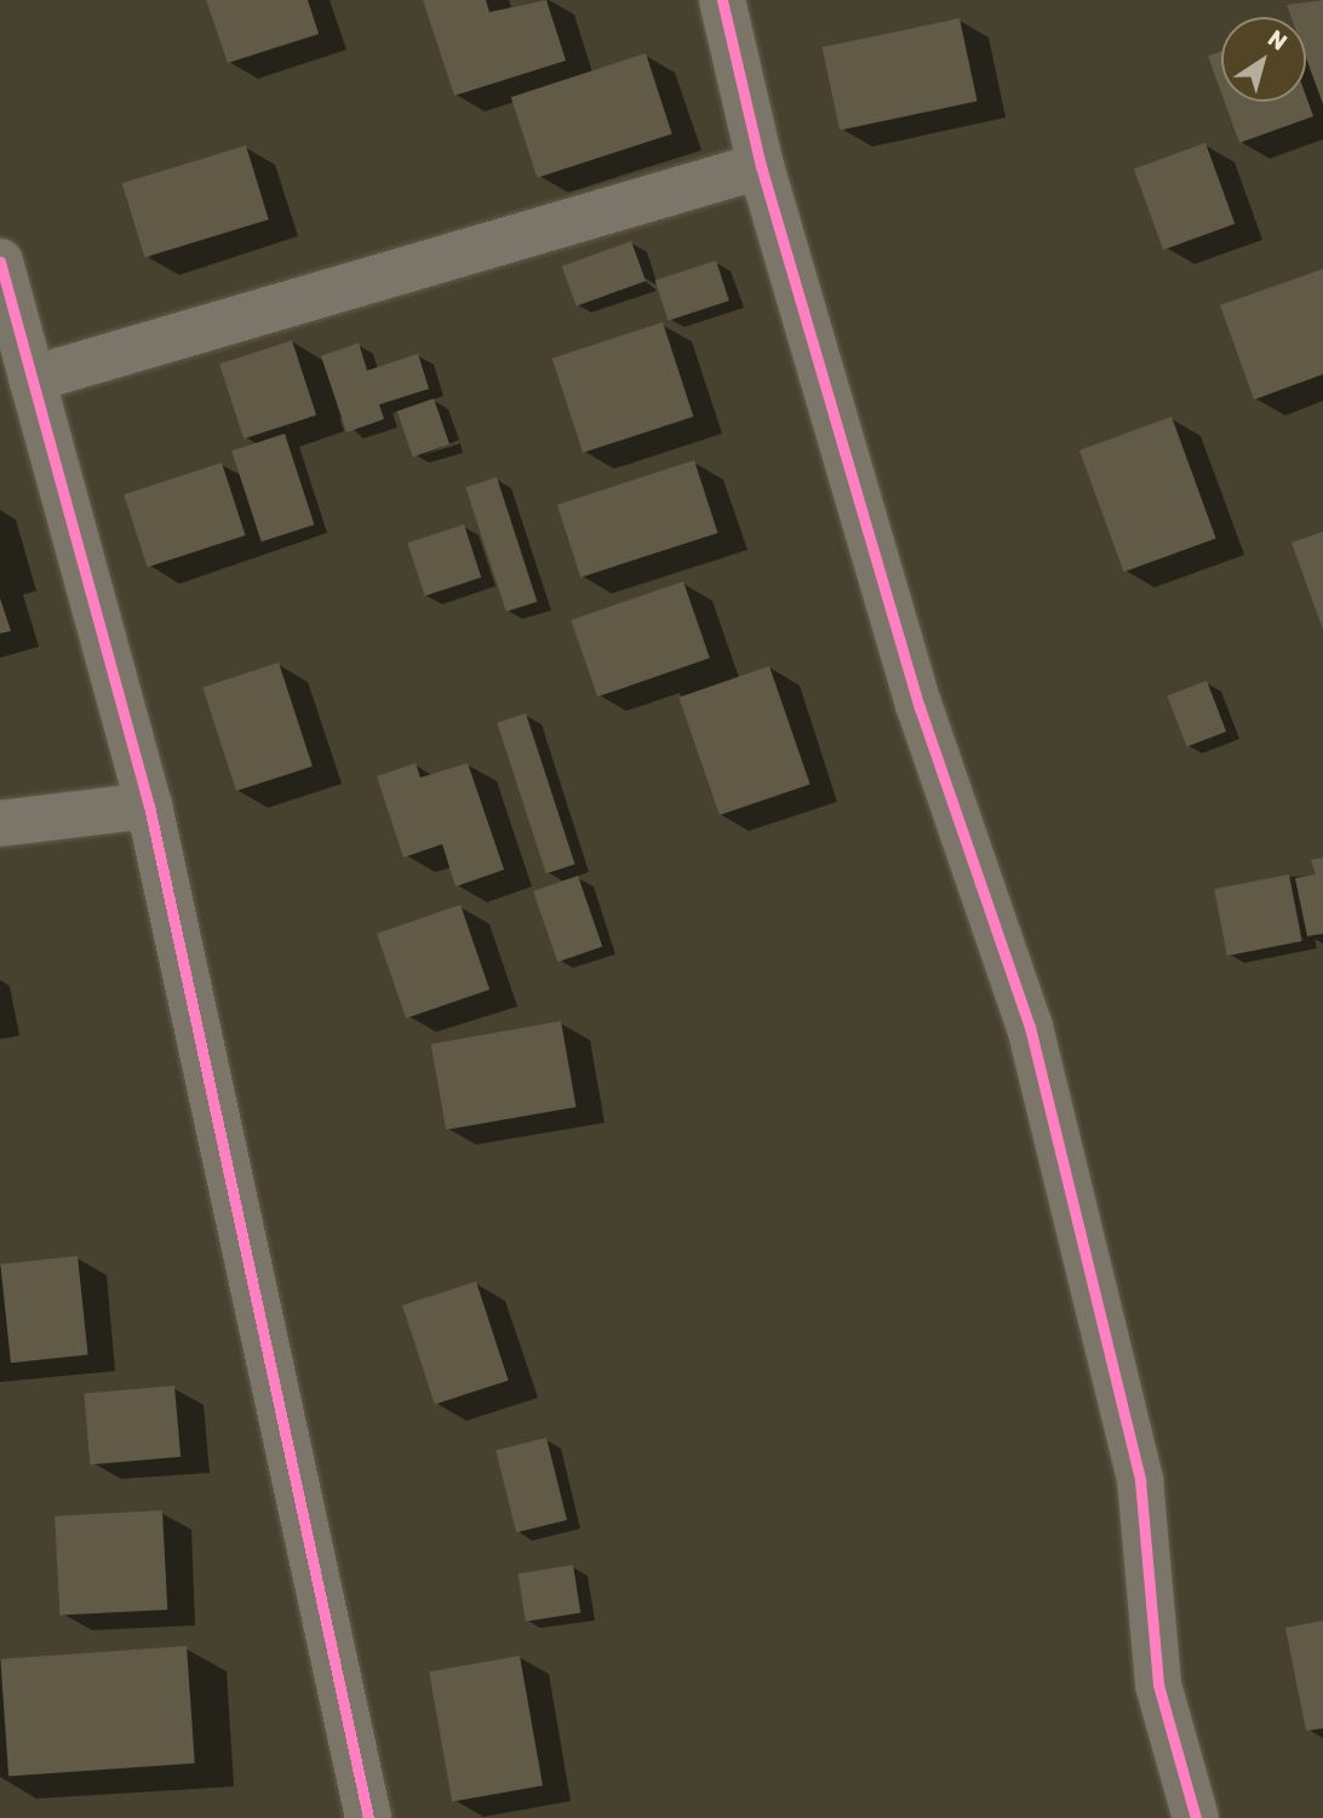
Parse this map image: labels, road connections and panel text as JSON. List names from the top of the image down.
{
  "north": "top right"
}
